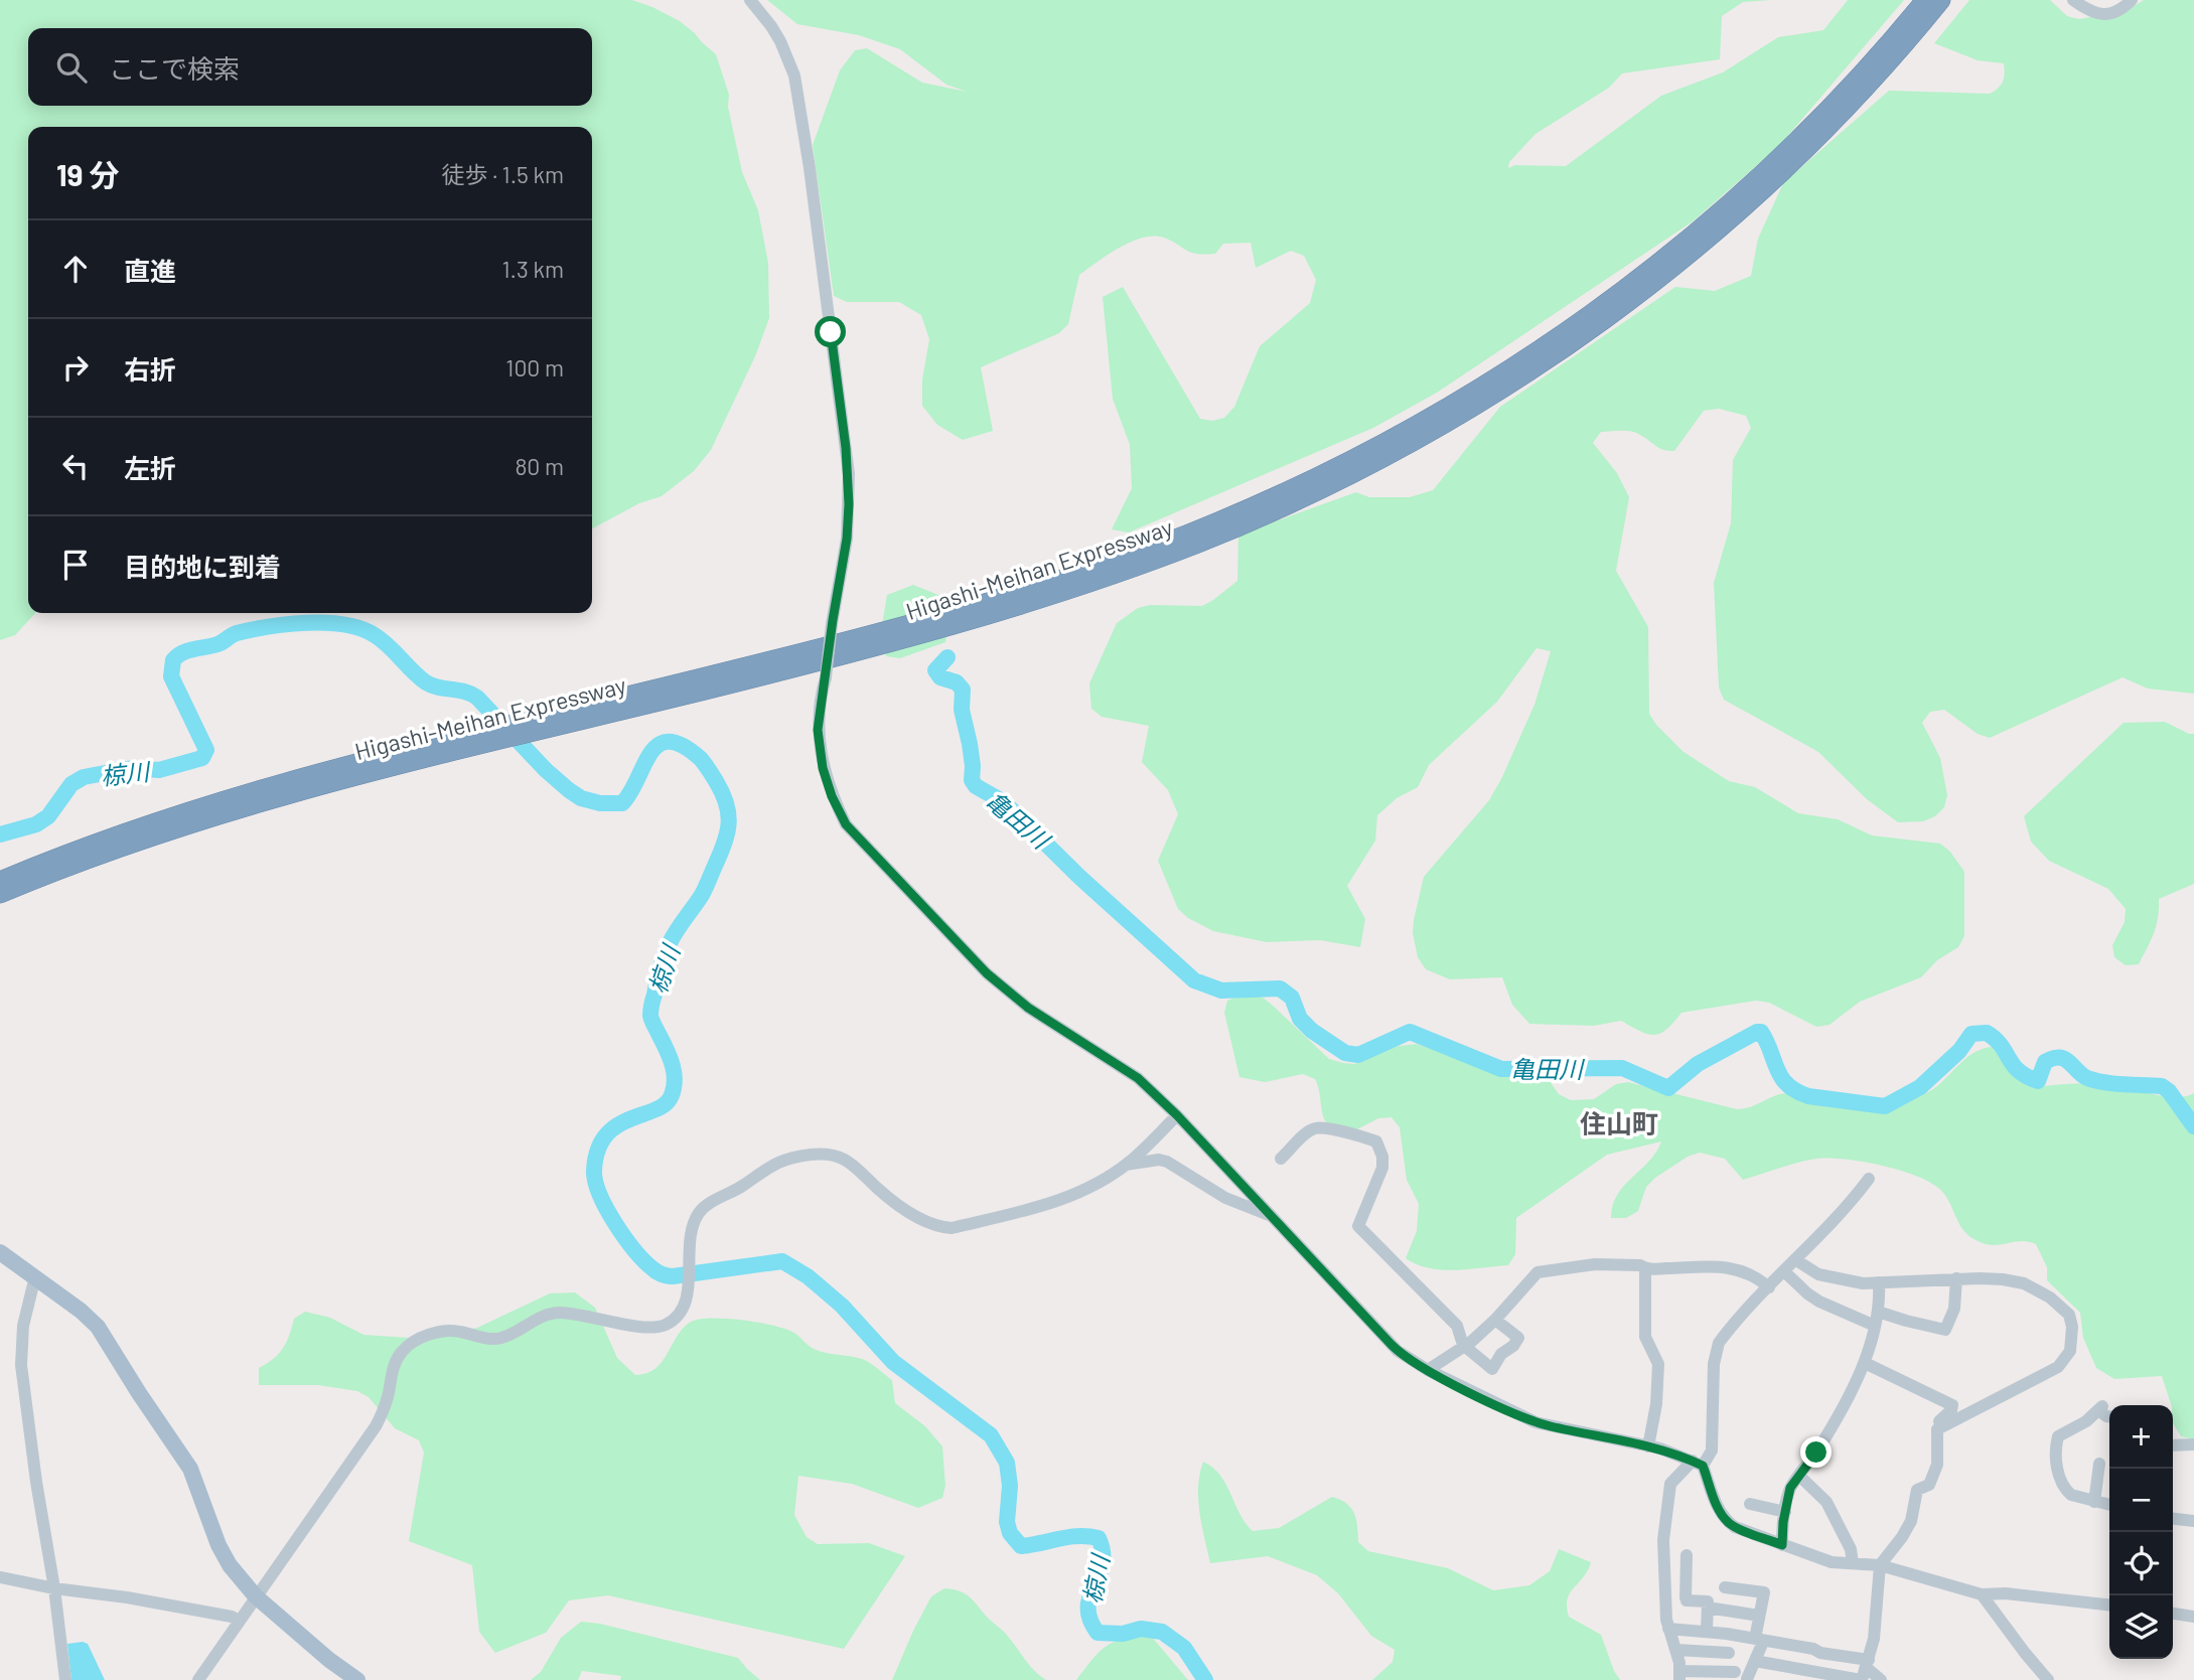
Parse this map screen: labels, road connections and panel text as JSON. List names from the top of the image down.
{
  "streets": {
    "highway": ["Higashi-Meihan Expressway"]
  },
  "districts": ["住山町"],
  "water": ["椋川", "亀田川"],
  "page": {
    "search": "ここで検索",
    "heading": ["19 分", "徒歩 · 1.5 km"],
    "list": [
      ["直進", "1.3 km"],
      ["右折", "100 m"],
      ["左折", "80 m"],
      "目的地に到着"
    ],
    "map_buttons": ["+", "−"]
  }
}
